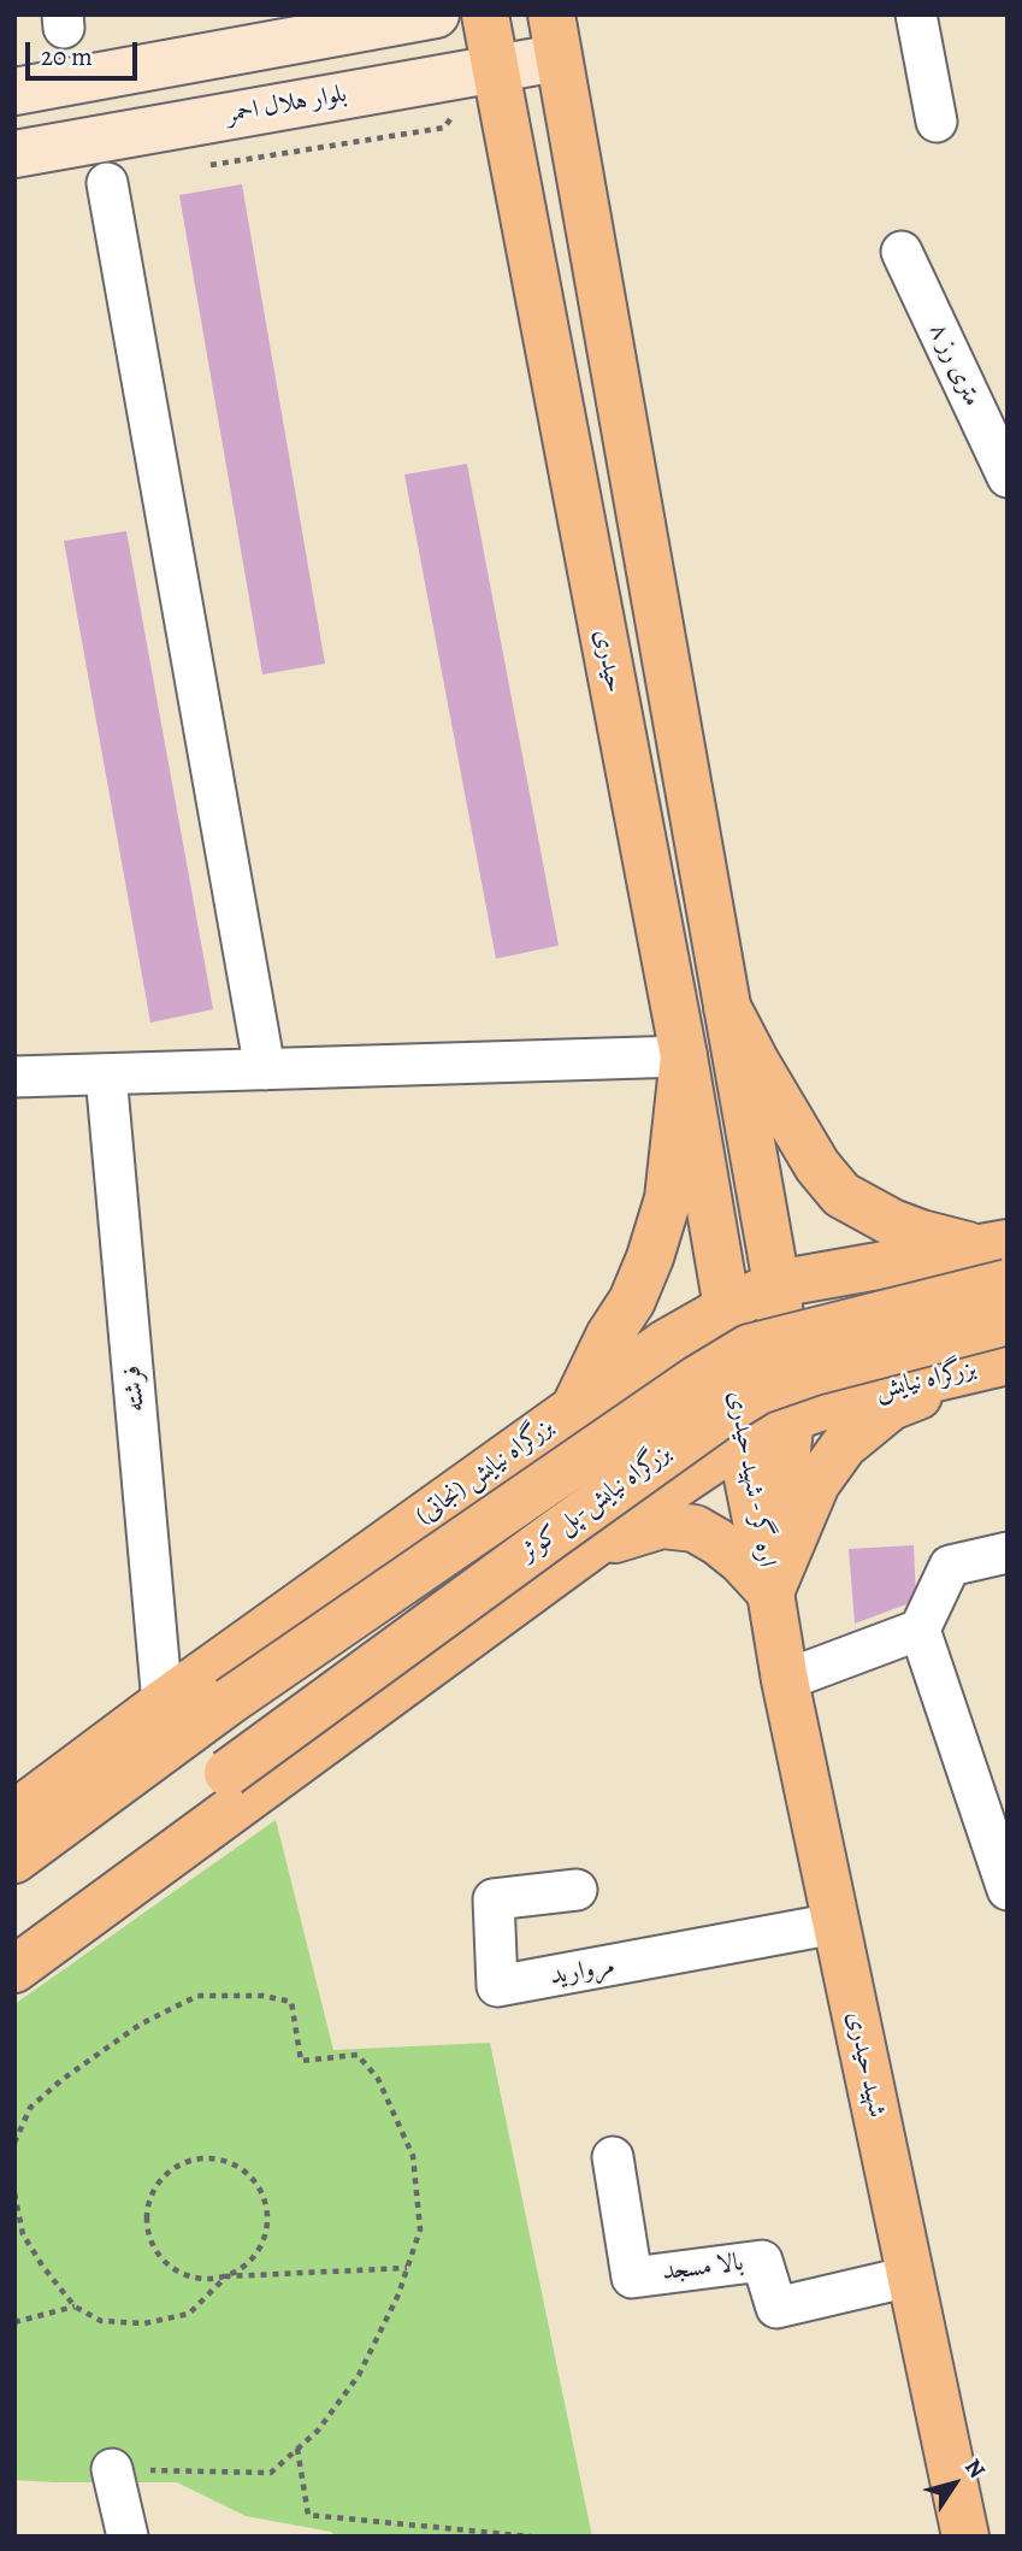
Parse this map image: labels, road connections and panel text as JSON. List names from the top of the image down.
{
  "streets": {
    "main road": [
      "بلوار هلال احمر",
      "حیدری",
      "بزرگراه نیایش",
      "بزرگراه نیایش (نجاتی)",
      "اره گر - شهید حیدری",
      "بزرگراه نیایش-پل کوثر",
      "شهید حیدری"
    ],
    "street": [
      "۸ متری رز",
      "فرشته",
      "مروارید",
      "بالا مسجد"
    ]
  },
  "crossings": [
    ["بلوار هلال احمر", "حیدری"],
    ["حیدری", "بزرگراه نیایش (نجاتی)"],
    ["حیدری", "اره گر - شهید حیدری"],
    ["بزرگراه نیایش", "اره گر - شهید حیدری"],
    ["فرشته", "بزرگراه نیایش (نجاتی)"],
    ["بزرگراه نیایش (نجاتی)", "اره گر - شهید حیدری"],
    ["بزرگراه نیایش (نجاتی)", "بزرگراه نیایش-پل کوثر"],
    ["اره گر - شهید حیدری", "شهید حیدری"],
    ["مروارید", "شهید حیدری"],
    ["شهید حیدری", "بالا مسجد"]
  ],
  "scale_bar": "20 m",
  "north": "top right"
}
